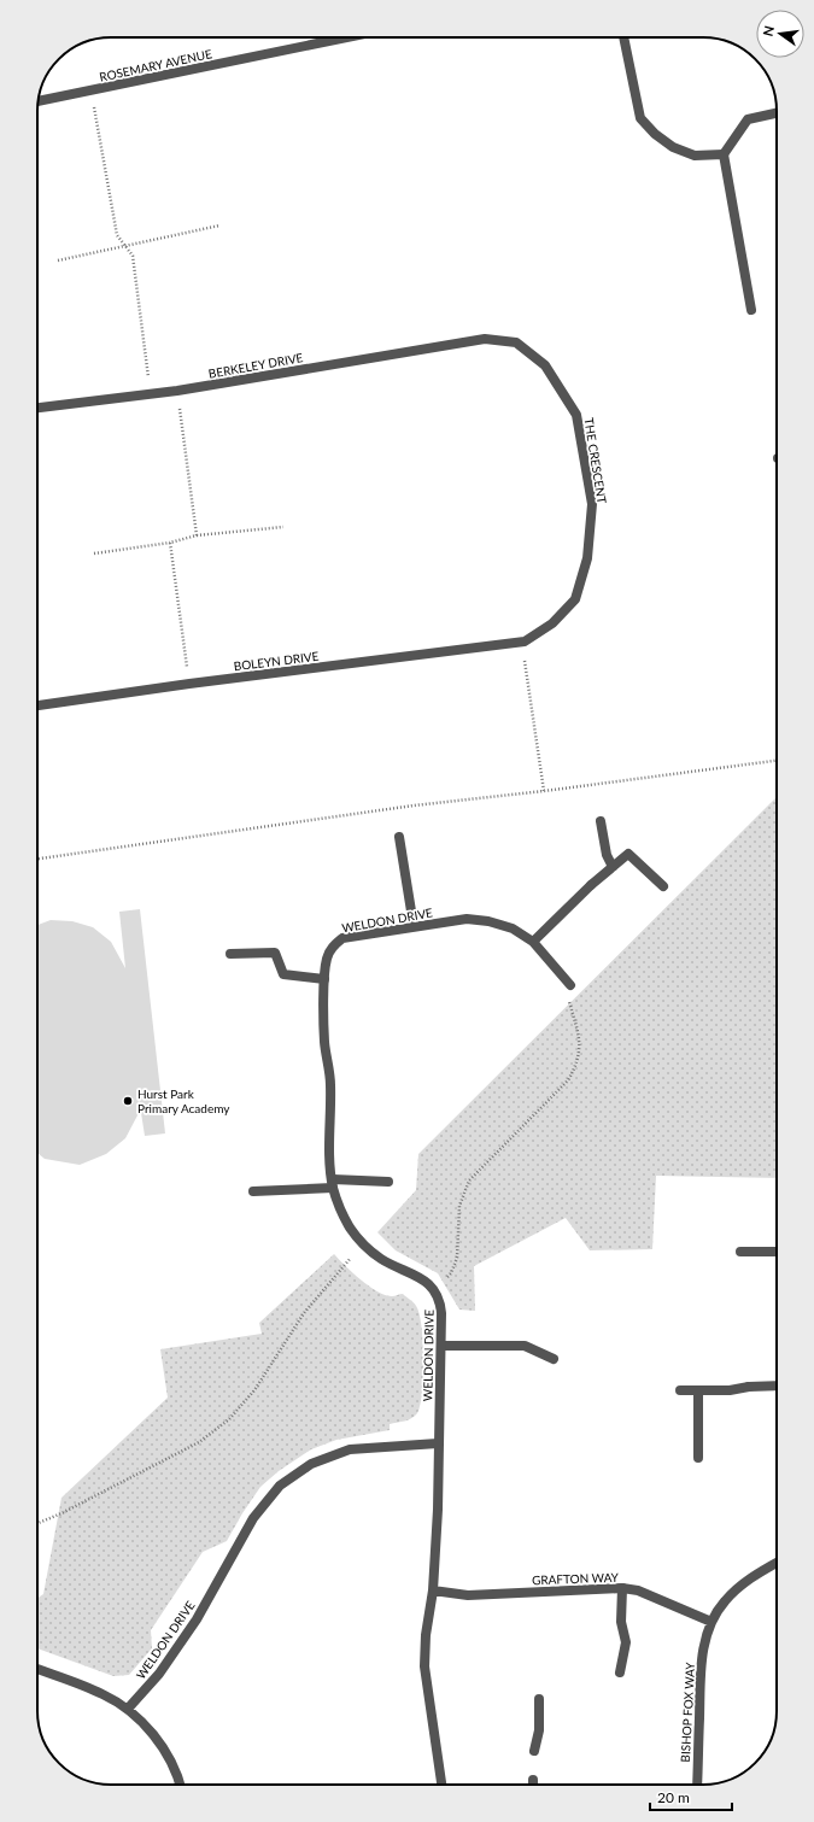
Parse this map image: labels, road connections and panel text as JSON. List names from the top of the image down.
{
  "streets": {
    "street": [
      "ROSEMARY AVENUE",
      "BERKELEY DRIVE",
      "THE CRESCENT",
      "BOLEYN DRIVE",
      "WELDON DRIVE",
      "GRAFTON WAY",
      "BISHOP FOX WAY"
    ]
  },
  "crossings": [
    ["BERKELEY DRIVE", "THE CRESCENT"],
    ["THE CRESCENT", "BOLEYN DRIVE"],
    ["GRAFTON WAY", "BISHOP FOX WAY"]
  ],
  "places": ["Hurst Park Primary Academy"],
  "scale_bar": "20 m",
  "north": "left"
}
